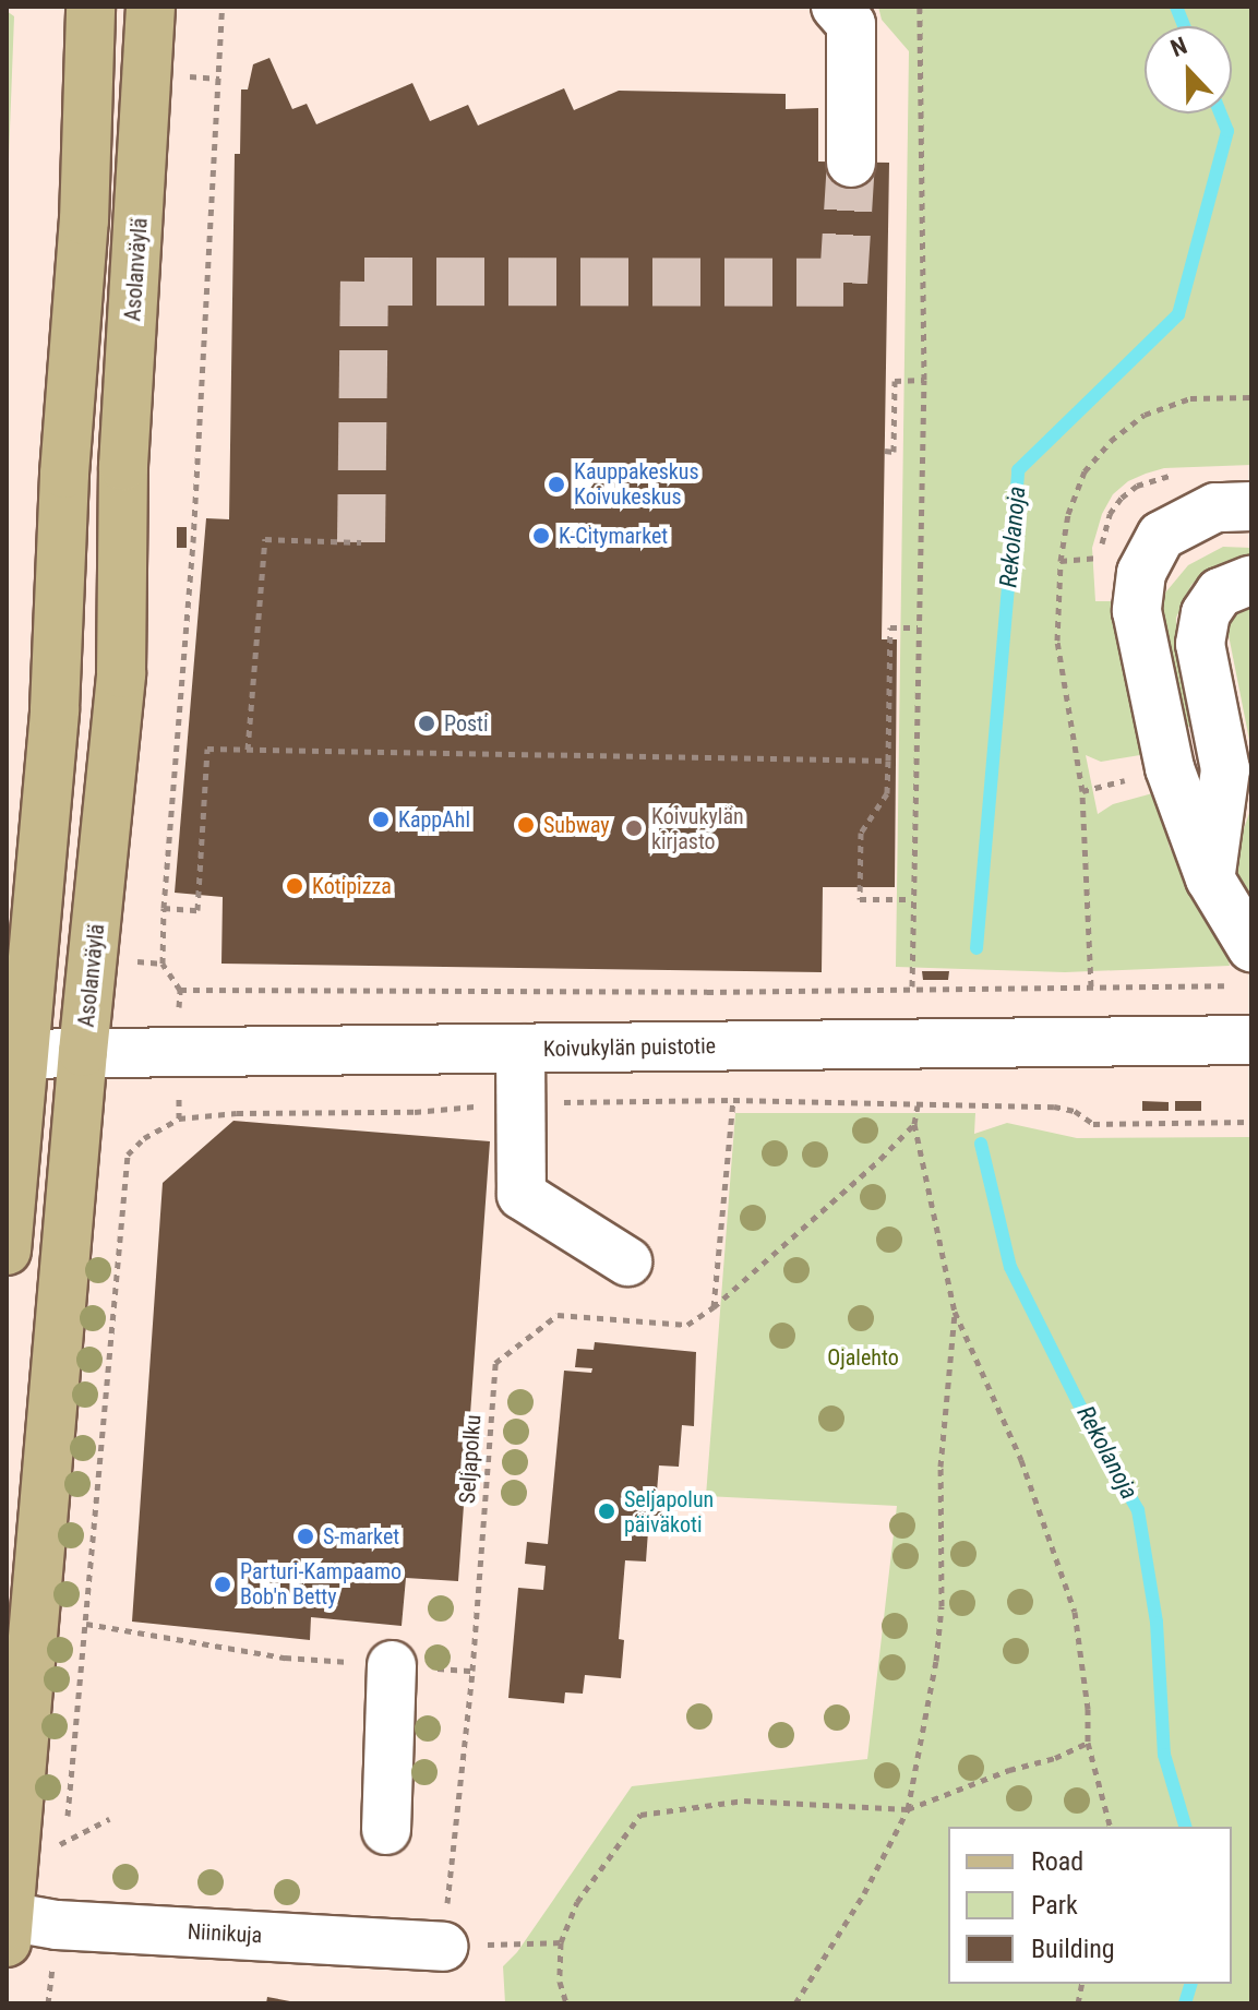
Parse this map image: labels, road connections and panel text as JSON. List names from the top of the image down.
{
  "streets": {
    "main road": ["Asolanväylä"],
    "street": ["Koivukylän puistotie", "Niinikuja"],
    "path": ["Seljapolku"]
  },
  "crossings": [
    ["Asolanväylä", "Koivukylän puistotie"],
    ["Asolanväylä", "Niinikuja"],
    ["Seljapolku", "Niinikuja"]
  ],
  "water": ["Rekolanoja"],
  "parks": ["Ojalehto"],
  "places": [
    "Kauppakeskus Koivukeskus",
    "K-Citymarket",
    "Posti",
    "KappAhl",
    "Subway",
    "Koivukylän kirjasto",
    "Kotipizza",
    "Seljapolun päiväkoti",
    "S-market",
    "Parturi-Kampaamo Bob'n Betty"
  ],
  "legend": ["Road", "Park", "Building"],
  "north": "top"
}
